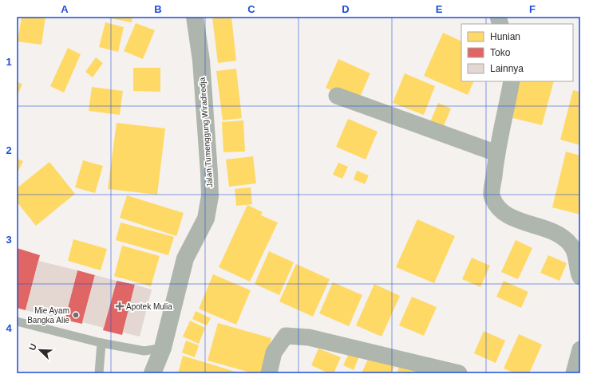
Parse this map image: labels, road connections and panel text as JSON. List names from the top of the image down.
{
  "streets": {
    "street": ["Jalan Tumenggung Wiradiredja"]
  },
  "places": {
    "health": ["Apotek Mulia"],
    "other": ["Mie Ayam Bangka Alie"]
  },
  "legend": ["Hunian", "Toko", "Lainnya"],
  "north": "top left",
  "grid": {
    "columns": [
      "A",
      "B",
      "C",
      "D",
      "E",
      "F"
    ],
    "rows": [
      "1",
      "2",
      "3",
      "4"
    ]
  }
}
